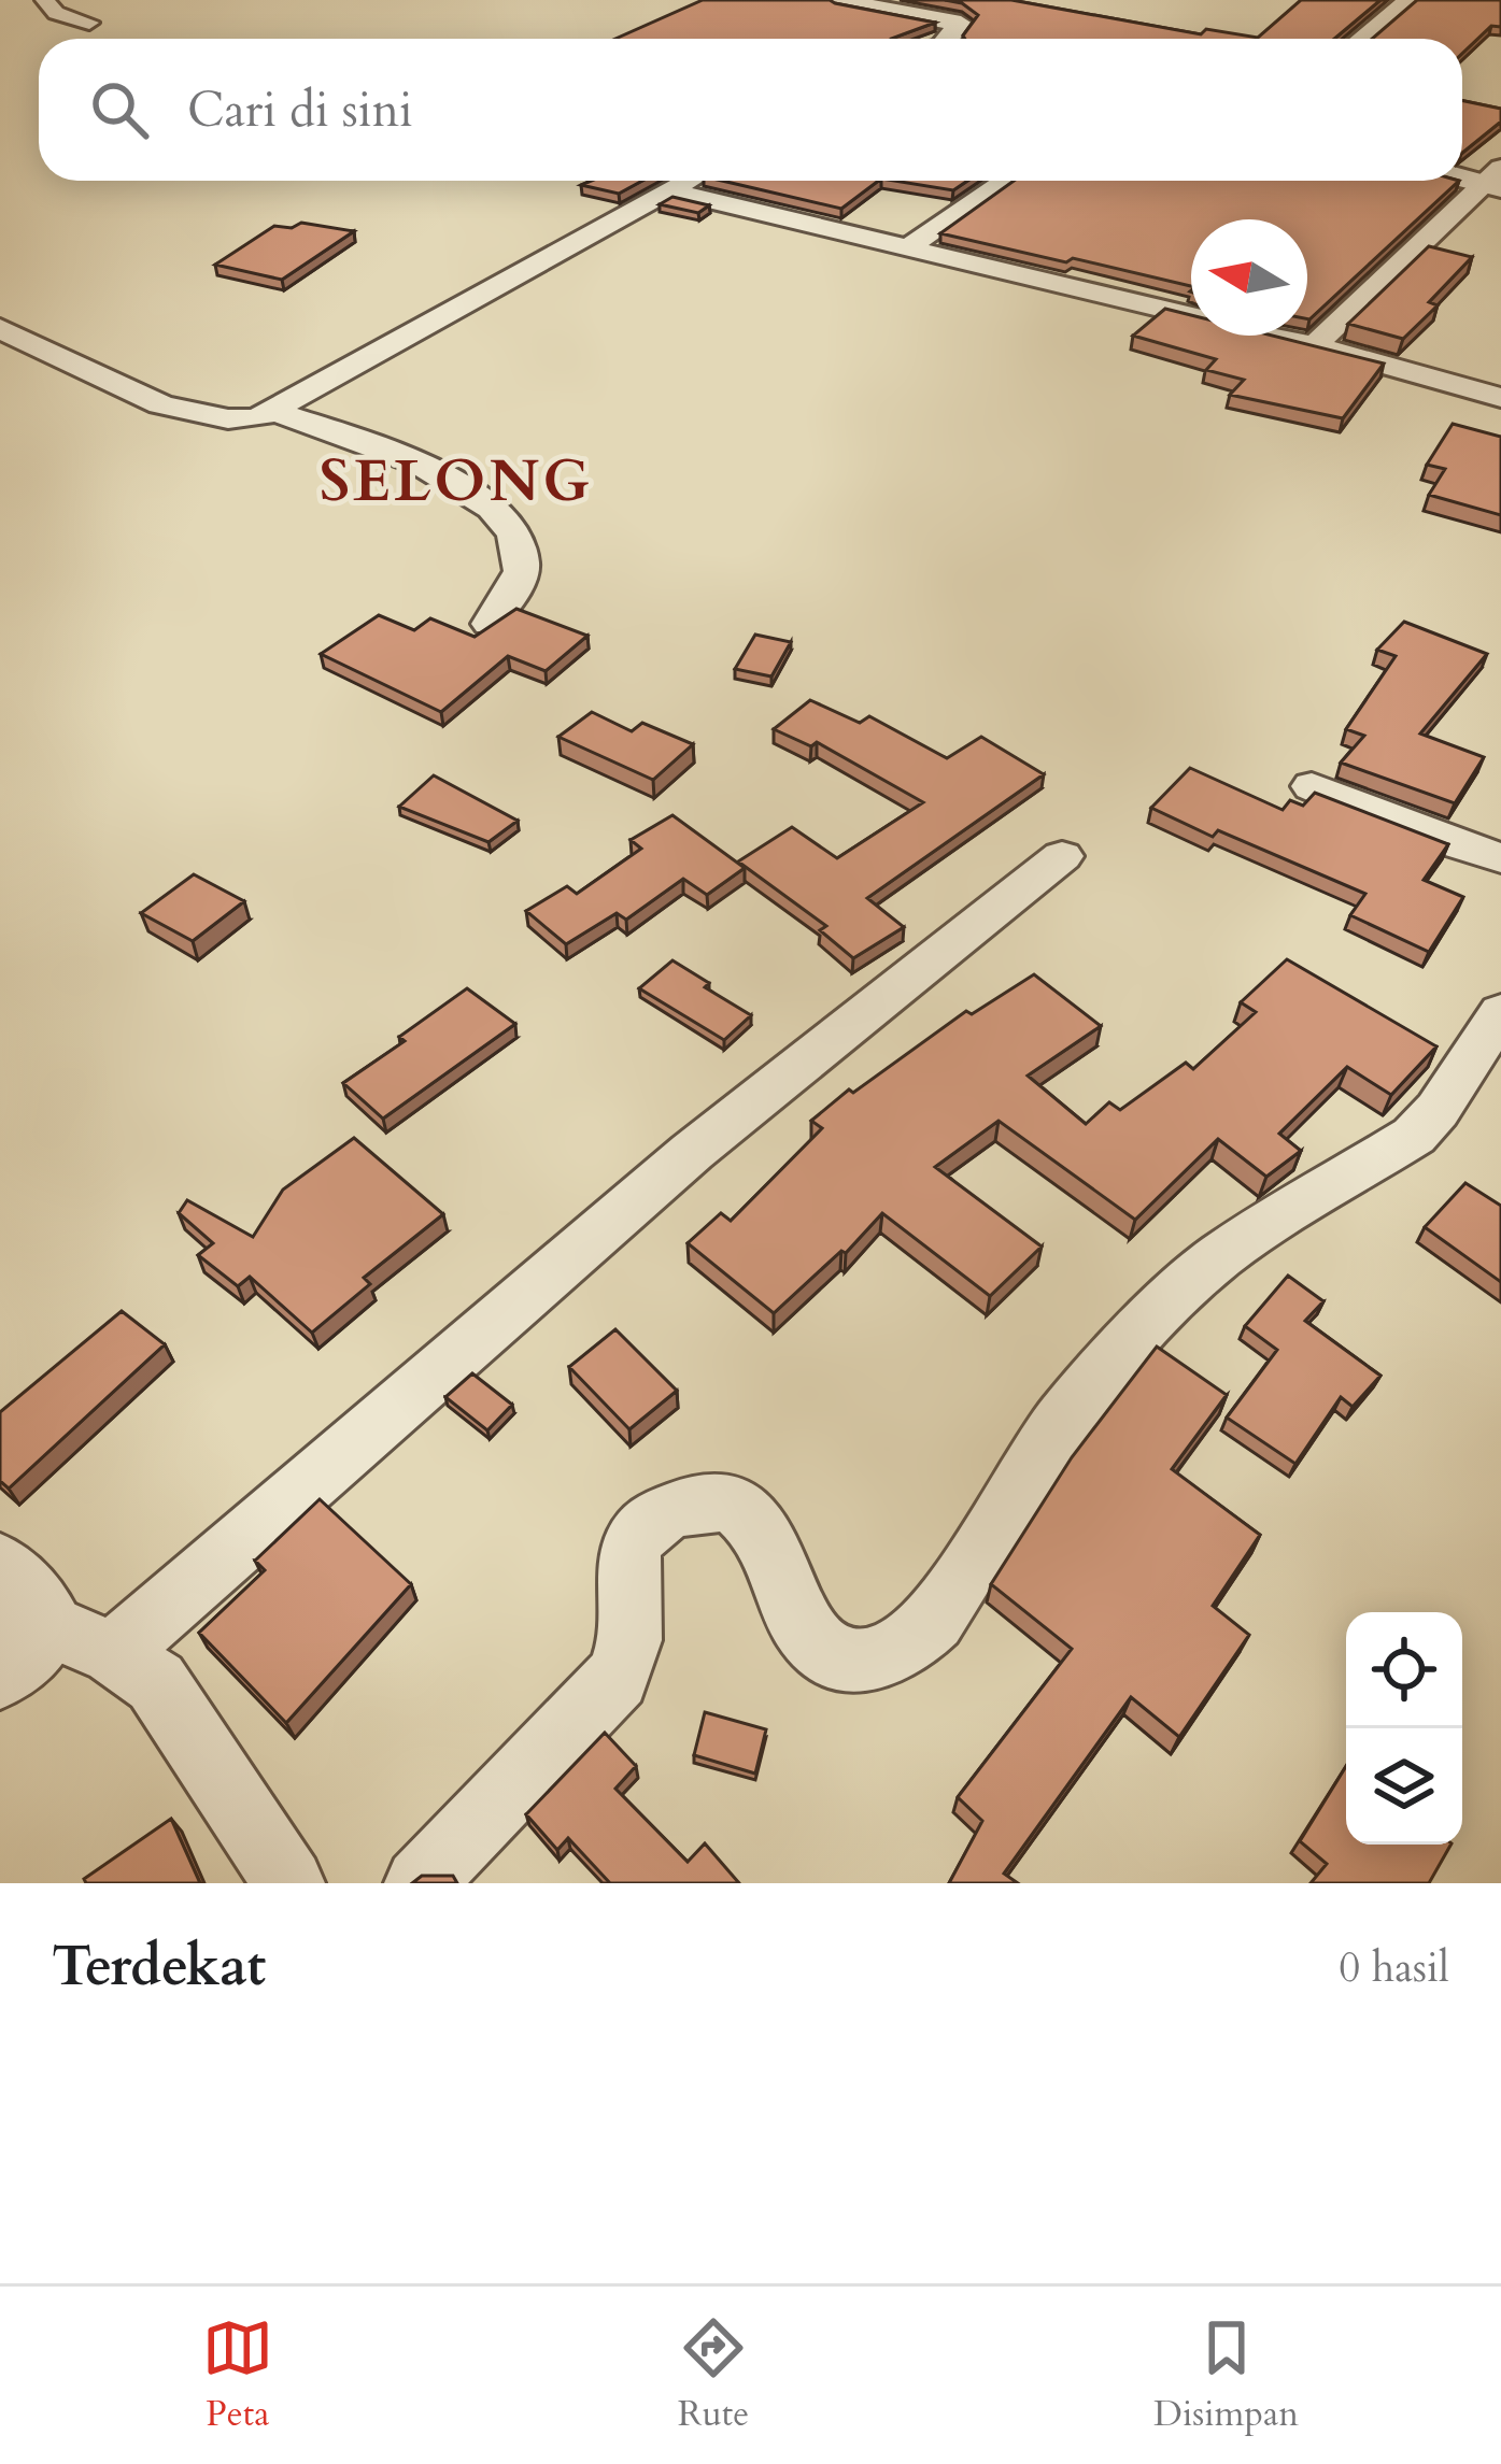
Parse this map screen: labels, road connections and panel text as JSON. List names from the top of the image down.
{
  "districts": ["SELONG"],
  "north": "left",
  "page": {
    "search": "Cari di sini",
    "heading": ["Terdekat", "0 hasil"],
    "nav": ["Peta", "Rute", "Disimpan"]
  }
}
